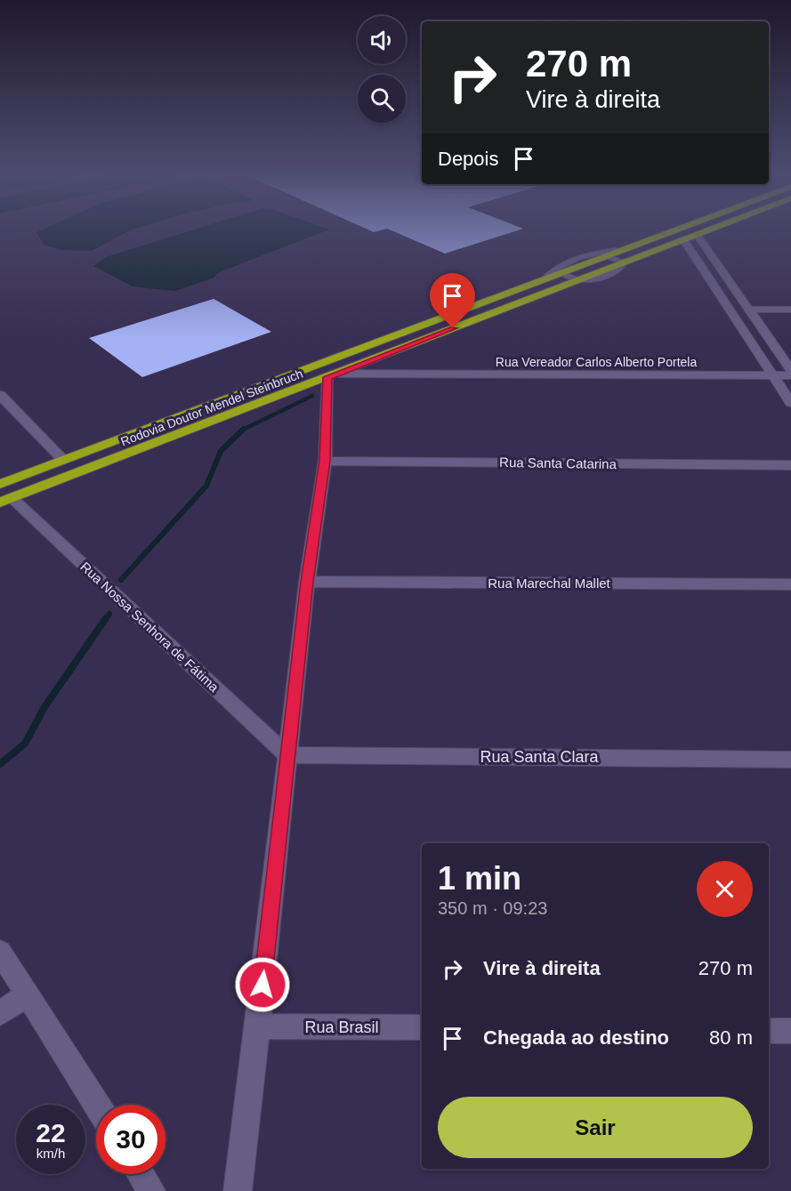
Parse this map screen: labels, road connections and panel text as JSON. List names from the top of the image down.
{
  "streets": {
    "highway": ["Rodovia Doutor Mendel Steinbruch"],
    "street": [
      "Rua Vereador Carlos Alberto Portela",
      "Rua Santa Catarina",
      "Rua Marechal Mallet",
      "Rua Nossa Senhora de Fátima",
      "Rua Santa Clara",
      "Rua Brasil"
    ]
  },
  "crossings": [
    ["Rua Vereador Carlos Alberto Portela", "Rodovia Doutor Mendel Steinbruch"],
    ["Rodovia Doutor Mendel Steinbruch", "Rua Nossa Senhora de Fátima"],
    ["Rua Nossa Senhora de Fátima", "Rua Santa Clara"]
  ],
  "page": {
    "turn": ["270 m", "Vire à direita"],
    "then": "Depois",
    "heading": ["1 min", "350 m · 09:23"],
    "list": [
      {
        "name": "Vire à direita",
        "value": "270 m"
      },
      {
        "name": "Chegada ao destino",
        "value": "80 m"
      }
    ],
    "buttons": "Sair",
    "speed": "22 km/h",
    "limit": "30"
  }
}
